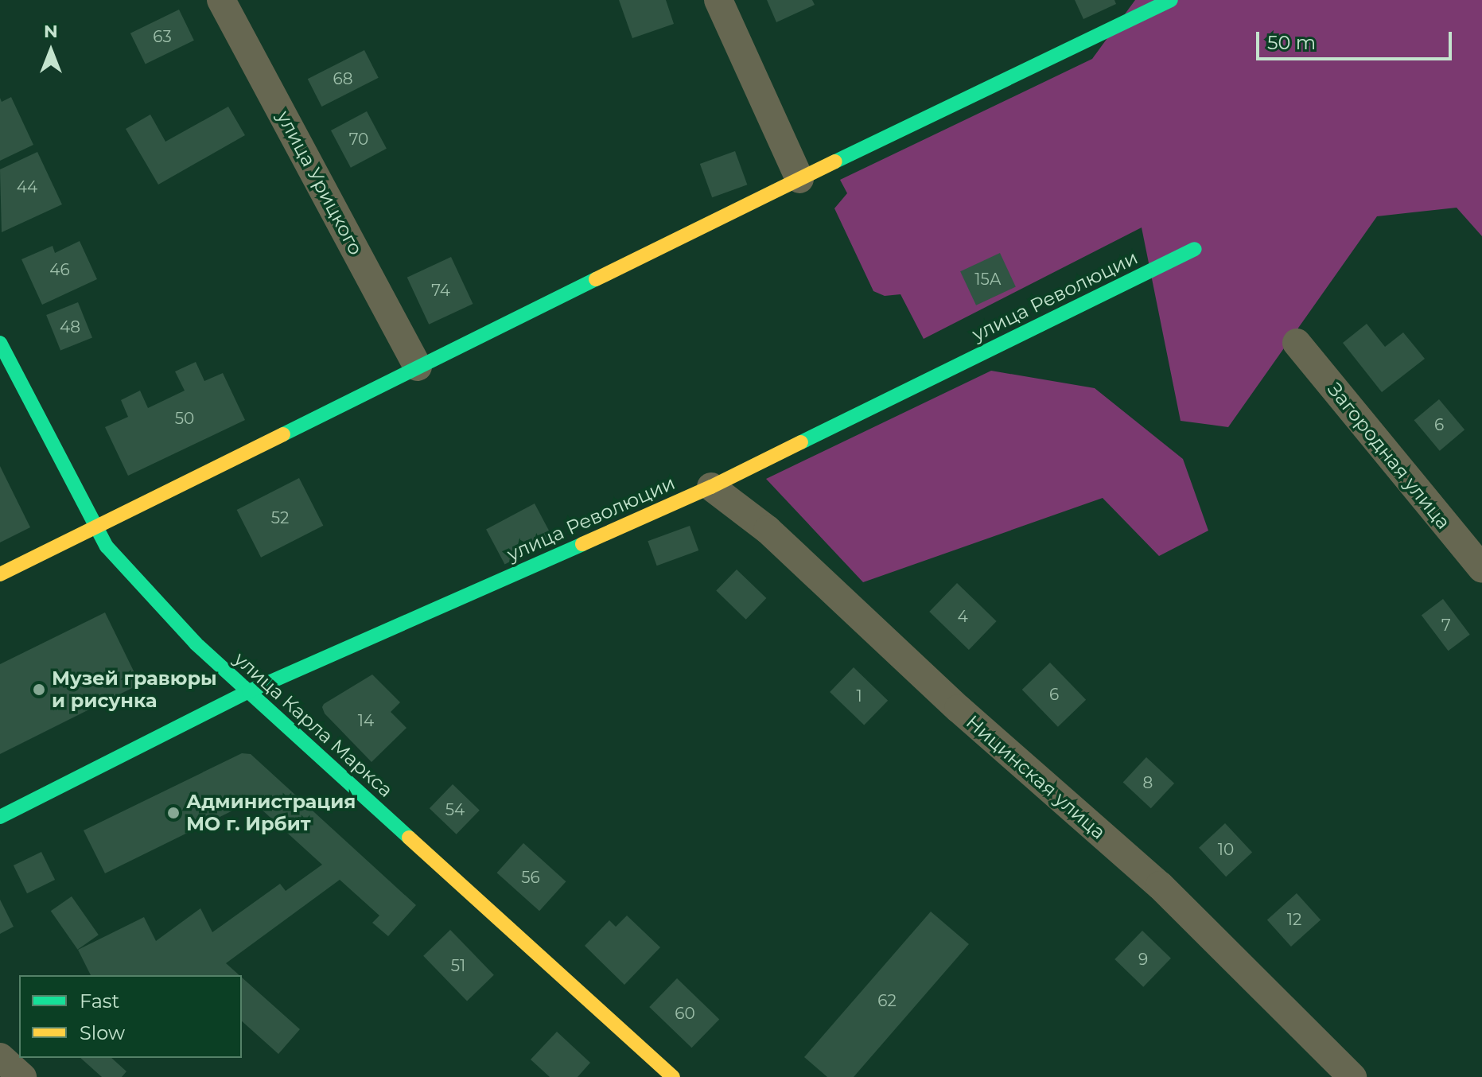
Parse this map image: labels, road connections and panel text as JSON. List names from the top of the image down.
{
  "streets": {
    "street": [
      "улица Урицкого",
      "улица Революции",
      "Загородная улица",
      "улица Карла Маркса",
      "Ницинская улица"
    ]
  },
  "crossings": [
    ["улица Революции", "улица Карла Маркса"],
    ["улица Революции", "Ницинская улица"]
  ],
  "places": ["Музей гравюры и рисунка", "Администрация МО г. Ирбит"],
  "house_numbers": [
    "63",
    "68",
    "70",
    "44",
    "46",
    "15А",
    "74",
    "48",
    "50",
    "6",
    "52",
    "4",
    "7",
    "6",
    "1",
    "14",
    "8",
    "54",
    "10",
    "56",
    "12",
    "9",
    "51",
    "62",
    "60"
  ],
  "legend": ["Fast", "Slow"],
  "scale_bar": "50 m",
  "north": "top"
}
